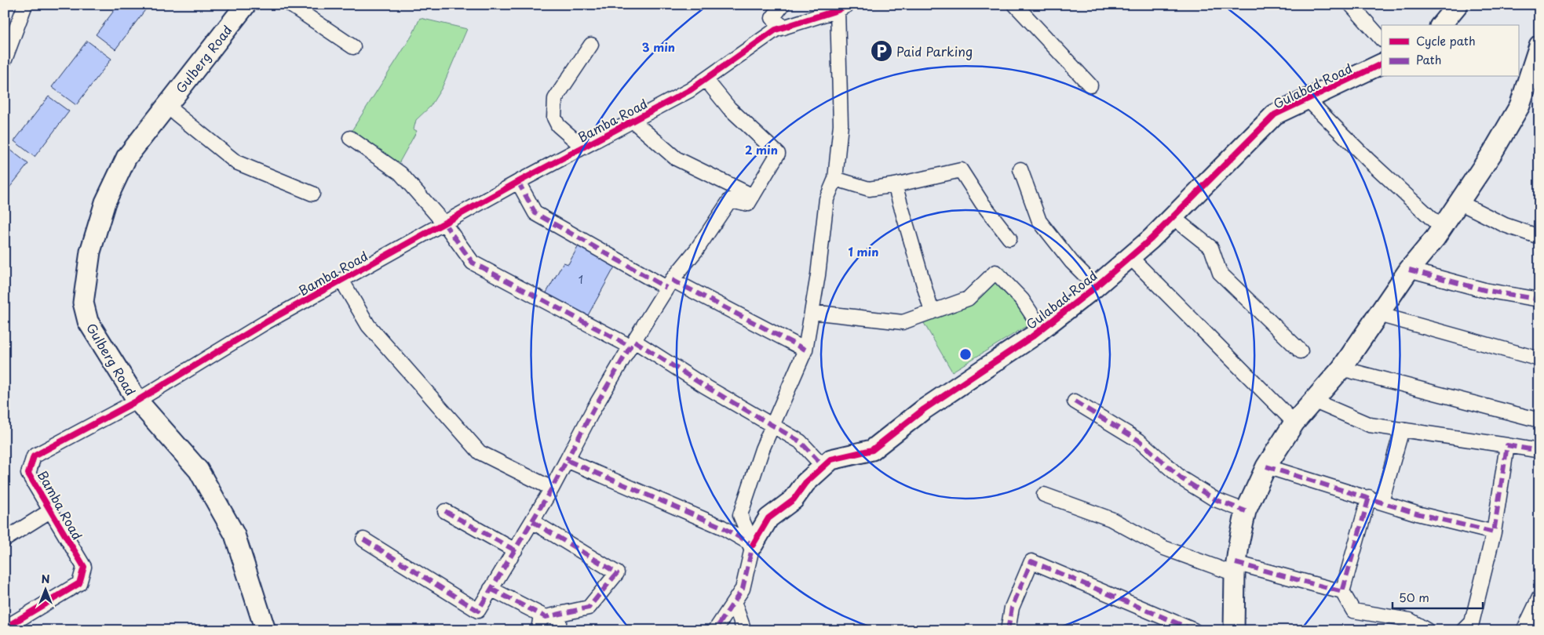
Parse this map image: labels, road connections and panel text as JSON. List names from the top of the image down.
{
  "streets": {
    "street": ["Gulberg Road", "Gulabad Road", "Bamba Road"]
  },
  "crossings": [
    ["Gulberg Road", "Bamba Road"]
  ],
  "places": {
    "parking": ["Paid Parking"]
  },
  "house_numbers": ["1"],
  "legend": ["Cycle path", "Path"],
  "scale_bar": "50 m",
  "north": "top",
  "rings": ["3 min", "2 min", "1 min"]
}
